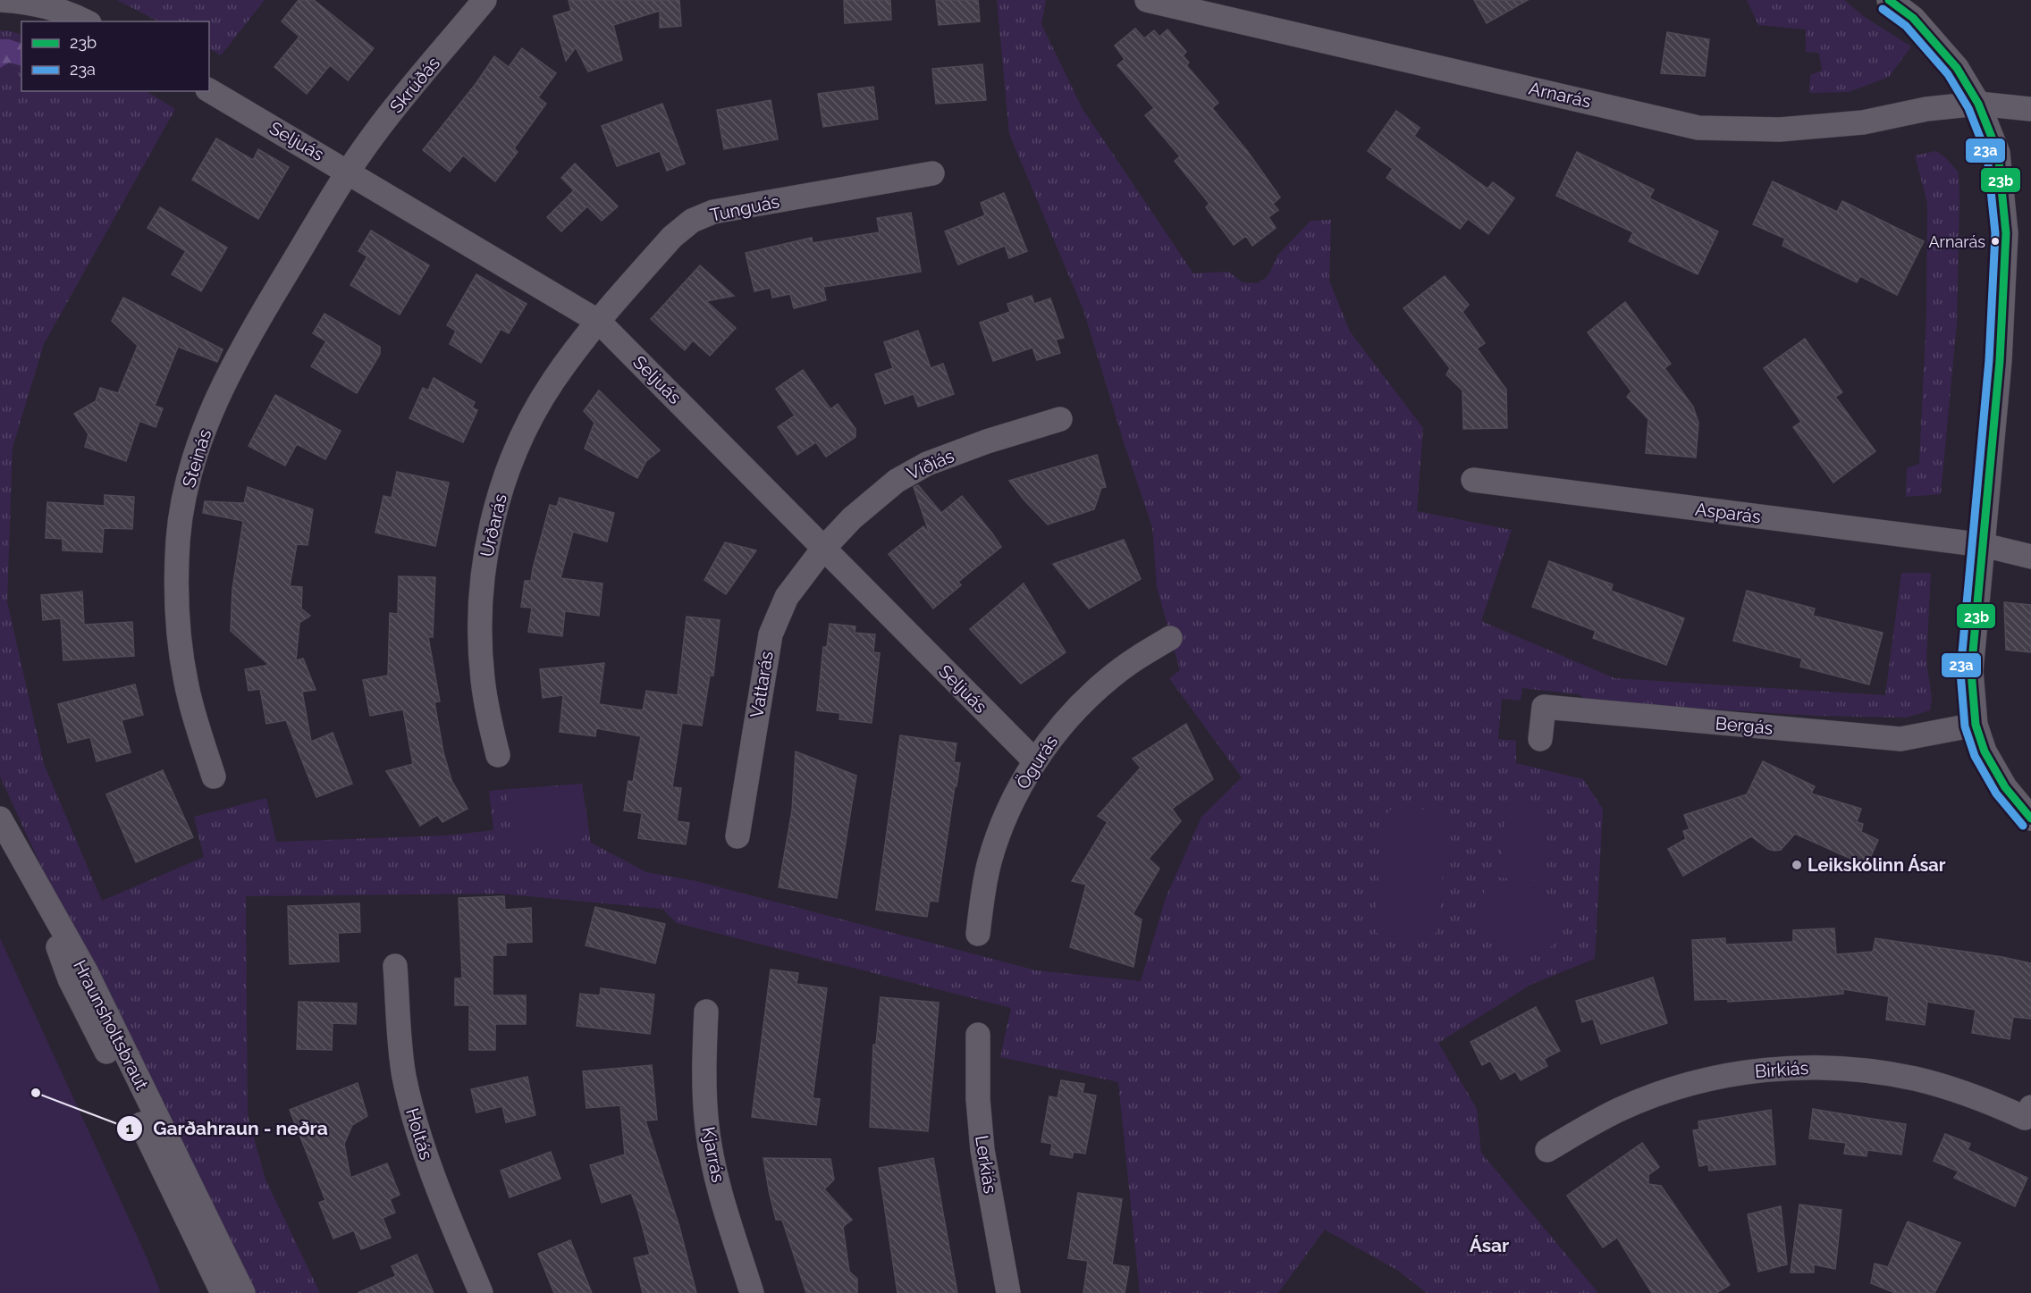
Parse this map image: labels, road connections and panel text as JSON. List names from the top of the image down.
{
  "streets": {
    "street": [
      "Skrúðás",
      "Arnarás",
      "Seljuás",
      "Tunguás",
      "Steinás",
      "Víðiás",
      "Asparás",
      "Urðarás",
      "Vattarás",
      "Bergás",
      "Ögurás",
      "Hraunsholtsbraut",
      "Birkiás",
      "Holtás",
      "Kjarrás",
      "Lerkiás"
    ]
  },
  "crossings": [
    ["Skrúðás", "Seljuás"],
    ["Skrúðás", "Steinás"],
    ["Seljuás", "Tunguás"],
    ["Seljuás", "Steinás"],
    ["Seljuás", "Víðiás"],
    ["Seljuás", "Urðarás"],
    ["Seljuás", "Vattarás"],
    ["Seljuás", "Ögurás"],
    ["Tunguás", "Urðarás"],
    ["Víðiás", "Vattarás"]
  ],
  "districts": ["Ásar"],
  "places": ["Arnarás", "Leikskólinn Ásar", "Garðahraun - neðra"],
  "lines": ["transit line 23b", "transit line 23a"],
  "legend": ["23b", "23a"]
}
